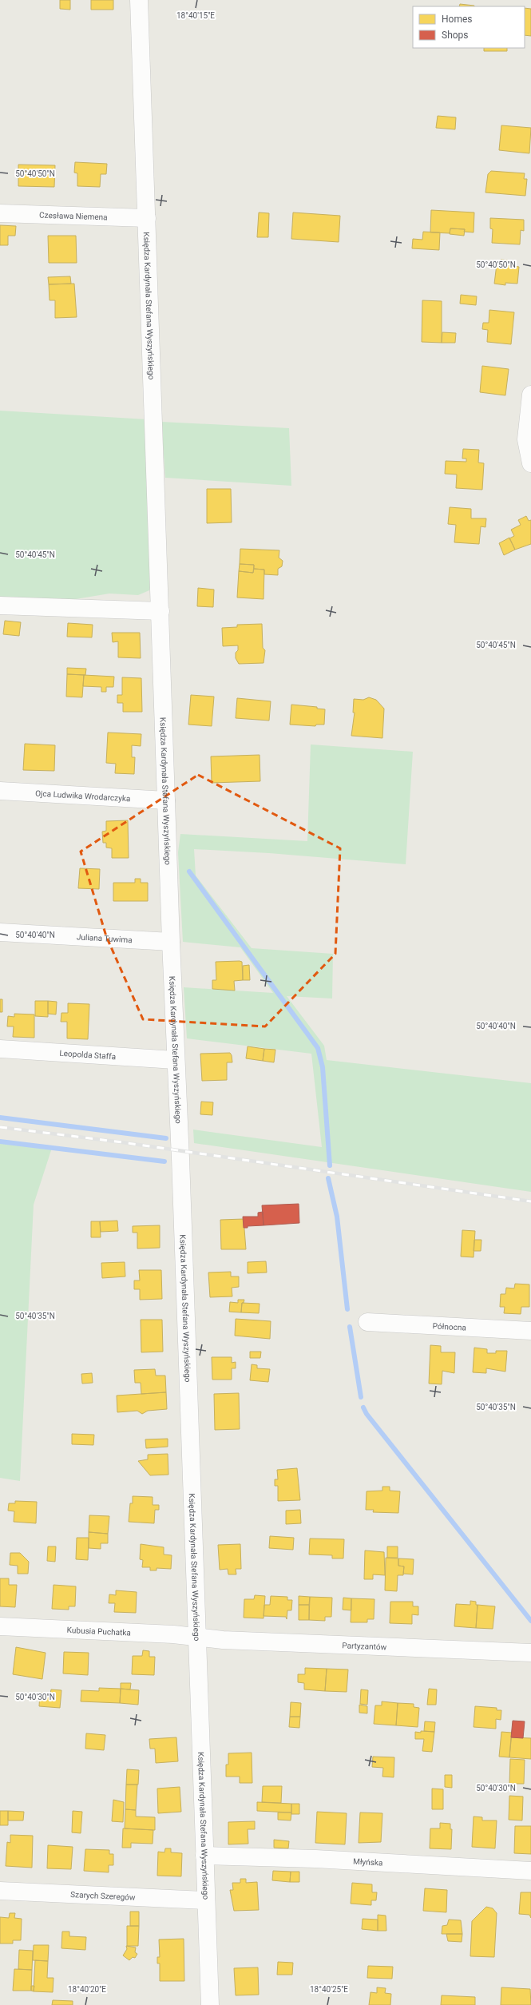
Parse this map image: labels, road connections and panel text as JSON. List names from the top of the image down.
{
  "streets": {
    "street": [
      "Czesława Niemena",
      "Księdza Kardynała Stefana Wyszyńskiego",
      "Ojca Ludwika Wrodarczyka",
      "Juliana Tuwima",
      "Leopolda Staffa",
      "Północna",
      "Kubusia Puchatka",
      "Partyzantów",
      "Młyńska",
      "Szarych Szeregów"
    ]
  },
  "crossings": [
    ["Czesława Niemena", "Księdza Kardynała Stefana Wyszyńskiego"],
    ["Księdza Kardynała Stefana Wyszyńskiego", "Ojca Ludwika Wrodarczyka"],
    ["Księdza Kardynała Stefana Wyszyńskiego", "Juliana Tuwima"],
    ["Księdza Kardynała Stefana Wyszyńskiego", "Leopolda Staffa"],
    ["Księdza Kardynała Stefana Wyszyńskiego", "Kubusia Puchatka"],
    ["Księdza Kardynała Stefana Wyszyńskiego", "Partyzantów"],
    ["Księdza Kardynała Stefana Wyszyńskiego", "Młyńska"],
    ["Księdza Kardynała Stefana Wyszyńskiego", "Szarych Szeregów"],
    ["Kubusia Puchatka", "Partyzantów"]
  ],
  "legend": ["Homes", "Shops"],
  "coordinates": [
    "18°40'15\"E",
    "50°40'50\"N",
    "50°40'45\"N",
    "50°40'40\"N",
    "50°40'35\"N",
    "50°40'30\"N",
    "18°40'20\"E",
    "18°40'25\"E"
  ]
}
